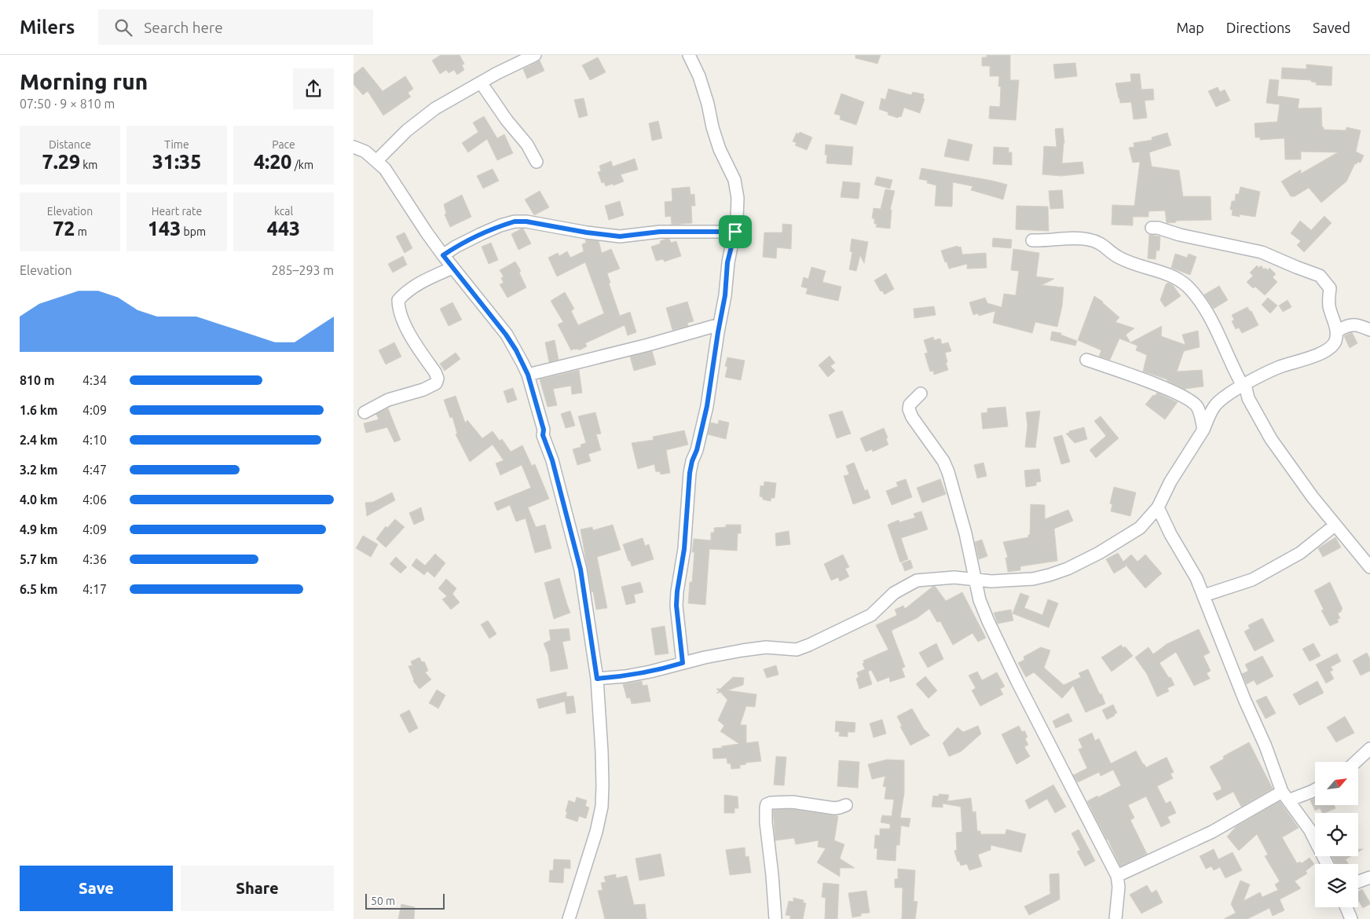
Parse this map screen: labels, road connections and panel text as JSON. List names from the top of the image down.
{
  "scale_bar": "50 m",
  "north": "top right",
  "page": {
    "header": "Milers",
    "search": "Search here",
    "nav": ["Map", "Directions", "Saved"],
    "heading": ["Morning run", "07:50 · 9 × 810 m"],
    "stats": [
      ["Distance", "7.29 km"],
      ["Time", "31:35"],
      ["Pace", "4:20 /km"],
      ["Elevation", "72 m"],
      ["Heart rate", "143 bpm"],
      ["kcal", "443"]
    ],
    "chart": ["Elevation", "285–293 m"],
    "list": [
      {
        "name": "810 m",
        "note": "4:34"
      },
      {
        "name": "1.6 km",
        "note": "4:09"
      },
      {
        "name": "2.4 km",
        "note": "4:10"
      },
      {
        "name": "3.2 km",
        "note": "4:47"
      },
      {
        "name": "4.0 km",
        "note": "4:06"
      },
      {
        "name": "4.9 km",
        "note": "4:09"
      },
      {
        "name": "5.7 km",
        "note": "4:36"
      },
      {
        "name": "6.5 km",
        "note": "4:17"
      }
    ],
    "buttons": ["Save", "Share"],
    "scale": "50 m"
  }
}
